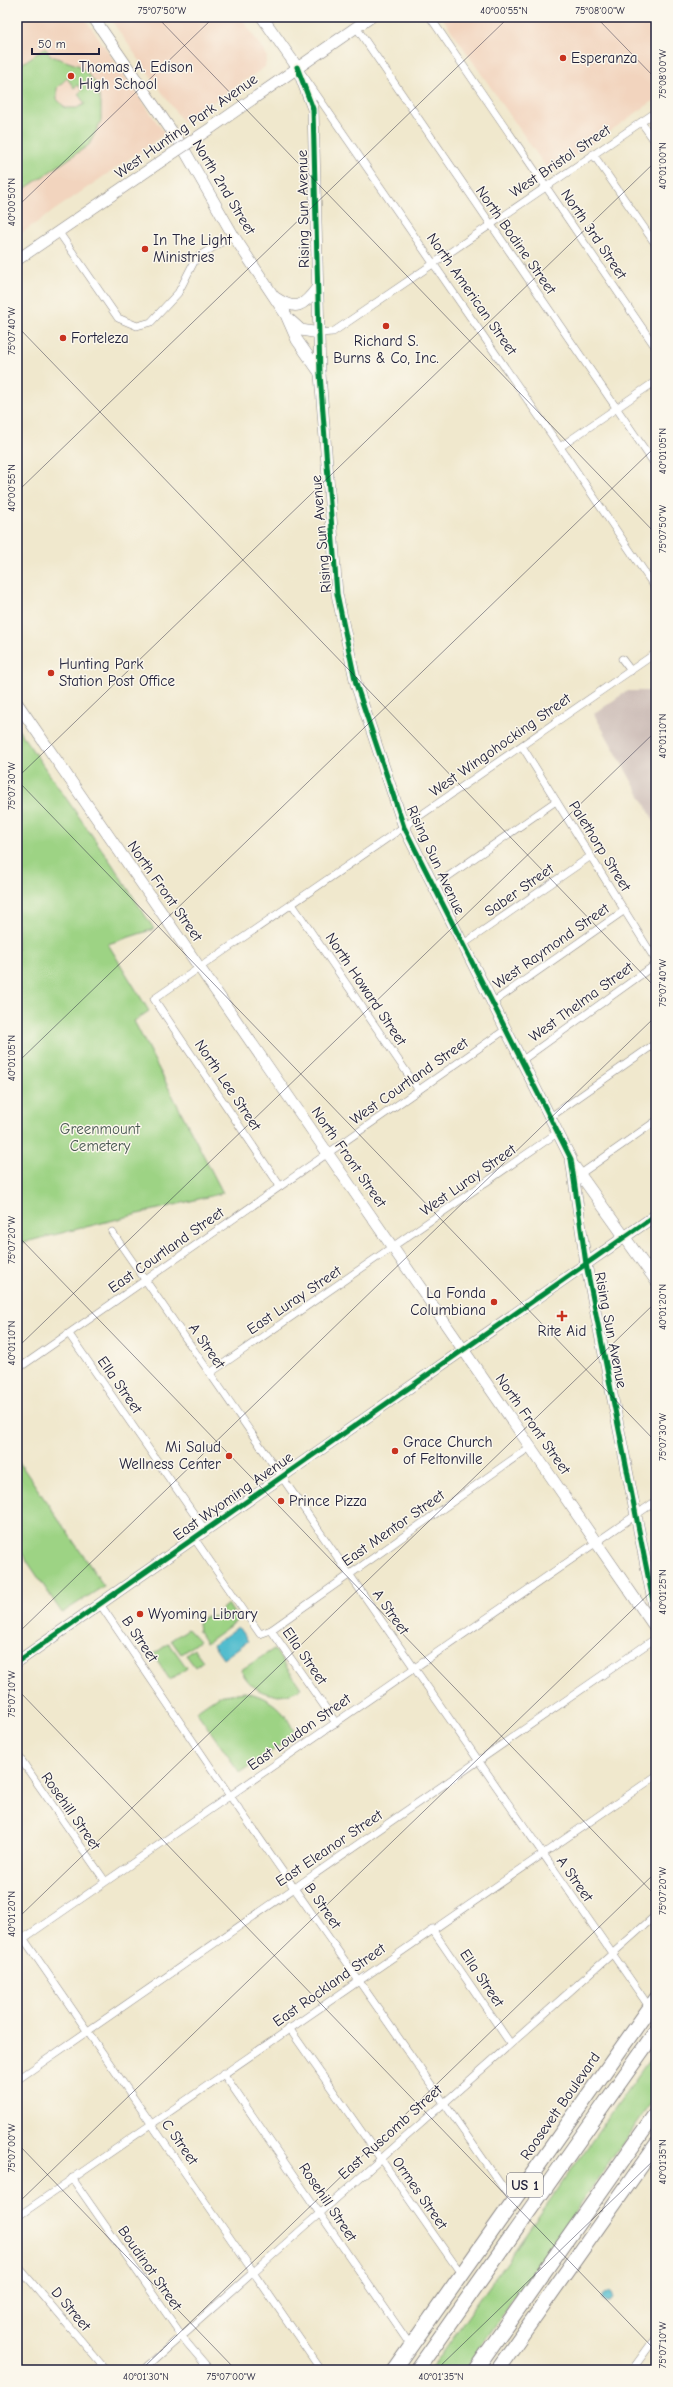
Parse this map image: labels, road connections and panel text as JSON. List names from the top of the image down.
{
  "streets": {
    "highway": ["Roosevelt Boulevard", "US 1"],
    "street": [
      "West Hunting Park Avenue",
      "West Bristol Street",
      "North 2nd Street",
      "Rising Sun Avenue",
      "North 3rd Street",
      "North Bodine Street",
      "North American Street",
      "West Wingohocking Street",
      "Palethorp Street",
      "Saber Street",
      "North Front Street",
      "West Raymond Street",
      "North Howard Street",
      "West Thelma Street",
      "West Courtland Street",
      "North Lee Street",
      "West Luray Street",
      "East Courtland Street",
      "East Luray Street",
      "A Street",
      "Ella Street",
      "East Wyoming Avenue",
      "East Mentor Street",
      "B Street",
      "East Loudon Street",
      "Rosehill Street",
      "East Eleanor Street",
      "East Rockland Street",
      "East Ruscomb Street",
      "C Street",
      "Ormes Street",
      "Boudinot Street",
      "D Street"
    ]
  },
  "crossings": [
    ["West Hunting Park Avenue", "Rising Sun Avenue"],
    ["West Hunting Park Avenue", "North Bodine Street"],
    ["West Hunting Park Avenue", "North American Street"],
    ["West Bristol Street", "North 2nd Street"],
    ["West Bristol Street", "Rising Sun Avenue"],
    ["West Bristol Street", "North 3rd Street"],
    ["West Bristol Street", "North Bodine Street"],
    ["West Bristol Street", "North American Street"],
    ["North 2nd Street", "Rising Sun Avenue"],
    ["Rising Sun Avenue", "North American Street"],
    ["Rising Sun Avenue", "West Wingohocking Street"],
    ["Rising Sun Avenue", "Saber Street"],
    ["Rising Sun Avenue", "West Raymond Street"],
    ["Rising Sun Avenue", "West Thelma Street"],
    ["Rising Sun Avenue", "West Courtland Street"],
    ["Rising Sun Avenue", "West Luray Street"],
    ["Rising Sun Avenue", "East Wyoming Avenue"],
    ["Rising Sun Avenue", "East Loudon Street"],
    ["West Wingohocking Street", "Palethorp Street"],
    ["West Wingohocking Street", "North Front Street"],
    ["West Wingohocking Street", "North Howard Street"],
    ["West Wingohocking Street", "North Lee Street"],
    ["Palethorp Street", "Saber Street"],
    ["Palethorp Street", "West Raymond Street"],
    ["Palethorp Street", "West Thelma Street"],
    ["North Front Street", "West Courtland Street"],
    ["North Front Street", "West Luray Street"],
    ["North Front Street", "East Courtland Street"],
    ["North Front Street", "East Luray Street"],
    ["North Front Street", "East Wyoming Avenue"],
    ["North Front Street", "East Mentor Street"],
    ["North Front Street", "East Loudon Street"],
    ["North Howard Street", "West Courtland Street"],
    ["West Courtland Street", "East Courtland Street"],
    ["North Lee Street", "East Courtland Street"],
    ["West Luray Street", "East Luray Street"],
    ["East Courtland Street", "A Street"],
    ["East Courtland Street", "Ella Street"],
    ["East Luray Street", "A Street"],
    ["A Street", "East Wyoming Avenue"],
    ["A Street", "East Mentor Street"],
    ["A Street", "East Loudon Street"],
    ["A Street", "East Eleanor Street"],
    ["A Street", "East Rockland Street"],
    ["A Street", "Roosevelt Boulevard"],
    ["A Street", "East Ruscomb Street"],
    ["Ella Street", "East Wyoming Avenue"],
    ["Ella Street", "East Mentor Street"],
    ["Ella Street", "East Loudon Street"],
    ["Ella Street", "East Rockland Street"],
    ["Ella Street", "East Ruscomb Street"],
    ["East Wyoming Avenue", "B Street"],
    ["B Street", "East Loudon Street"],
    ["B Street", "East Eleanor Street"],
    ["B Street", "East Rockland Street"],
    ["B Street", "Roosevelt Boulevard"],
    ["B Street", "East Ruscomb Street"],
    ["East Loudon Street", "Rosehill Street"],
    ["East Loudon Street", "C Street"],
    ["Rosehill Street", "East Rockland Street"],
    ["Rosehill Street", "Roosevelt Boulevard"],
    ["Rosehill Street", "East Ruscomb Street"],
    ["East Eleanor Street", "C Street"],
    ["East Rockland Street", "C Street"],
    ["East Rockland Street", "Ormes Street"],
    ["East Rockland Street", "Boudinot Street"],
    ["Roosevelt Boulevard", "Ormes Street"],
    ["East Ruscomb Street", "C Street"],
    ["East Ruscomb Street", "Ormes Street"],
    ["East Ruscomb Street", "Boudinot Street"]
  ],
  "parks": ["Greenmount Cemetery"],
  "places": {
    "other": [
      "Esperanza",
      "Thomas A. Edison High School",
      "In The Light Ministries",
      "Richard S. Burns & Co, Inc.",
      "Forteleza",
      "Hunting Park Station Post Office",
      "La Fonda Columbiana",
      "Grace Church of Feltonville",
      "Mi Salud Wellness Center",
      "Prince Pizza",
      "Wyoming Library"
    ],
    "health": ["Rite Aid"]
  },
  "scale_bar": "50 m",
  "coordinates": [
    "75°07'50\"W",
    "40°00'55\"N",
    "75°08'00\"W",
    "40°01'00\"N",
    "40°00'50\"N",
    "75°07'40\"W",
    "40°01'05\"N",
    "40°01'10\"N",
    "75°07'30\"W",
    "75°07'20\"W",
    "40°01'20\"N",
    "40°01'25\"N",
    "75°07'10\"W",
    "75°07'00\"W",
    "40°01'35\"N",
    "40°01'30\"N"
  ]
}
